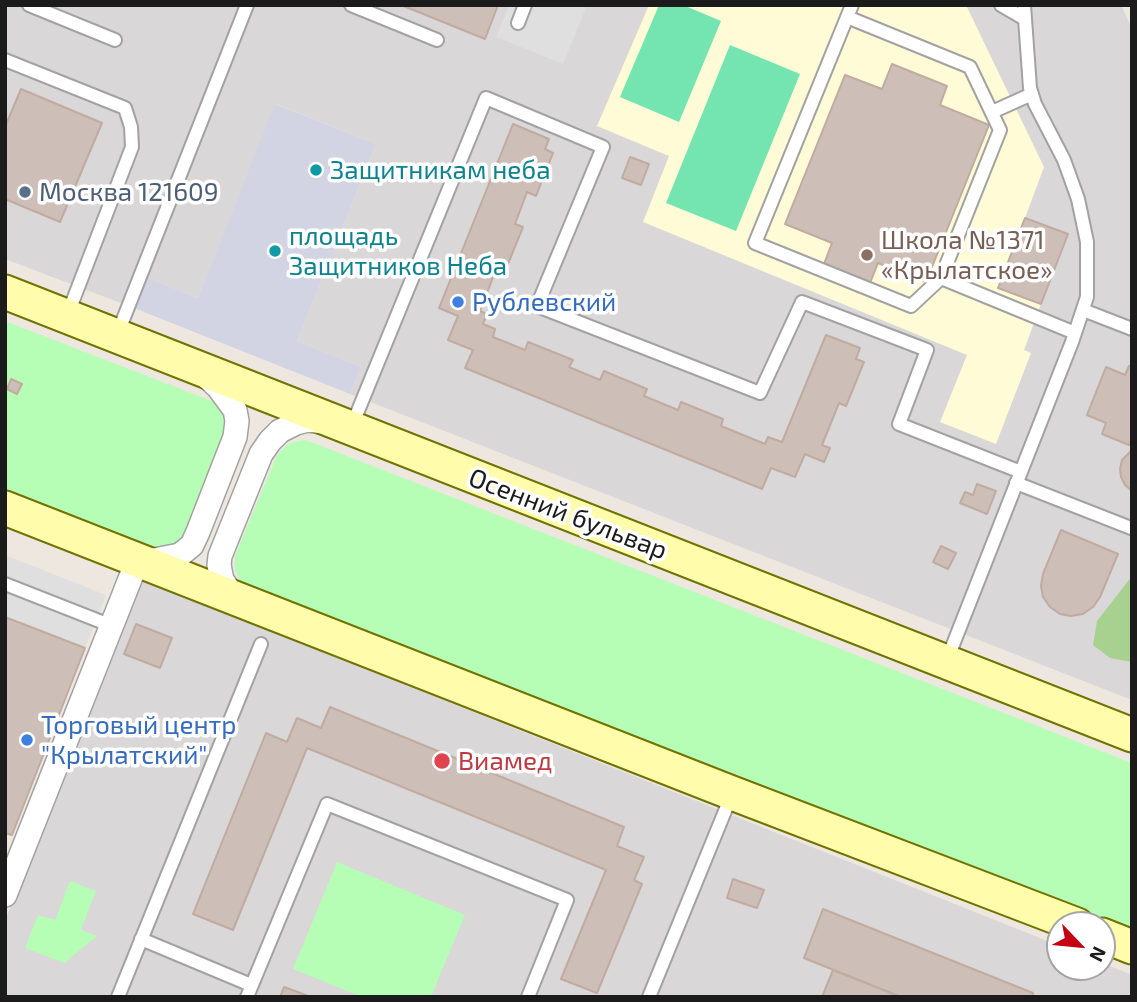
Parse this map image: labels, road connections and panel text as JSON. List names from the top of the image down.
{
  "streets": {
    "street": ["Осенний бульвар"]
  },
  "places": [
    "Защитникам неба",
    "Москва 121609",
    "площадь Защитников Неба",
    "Школа №1371 «Крылатское»",
    "Рублевский",
    "Торговый центр \"Крылатский\"",
    "Виамед"
  ],
  "north": "bottom right"
}
